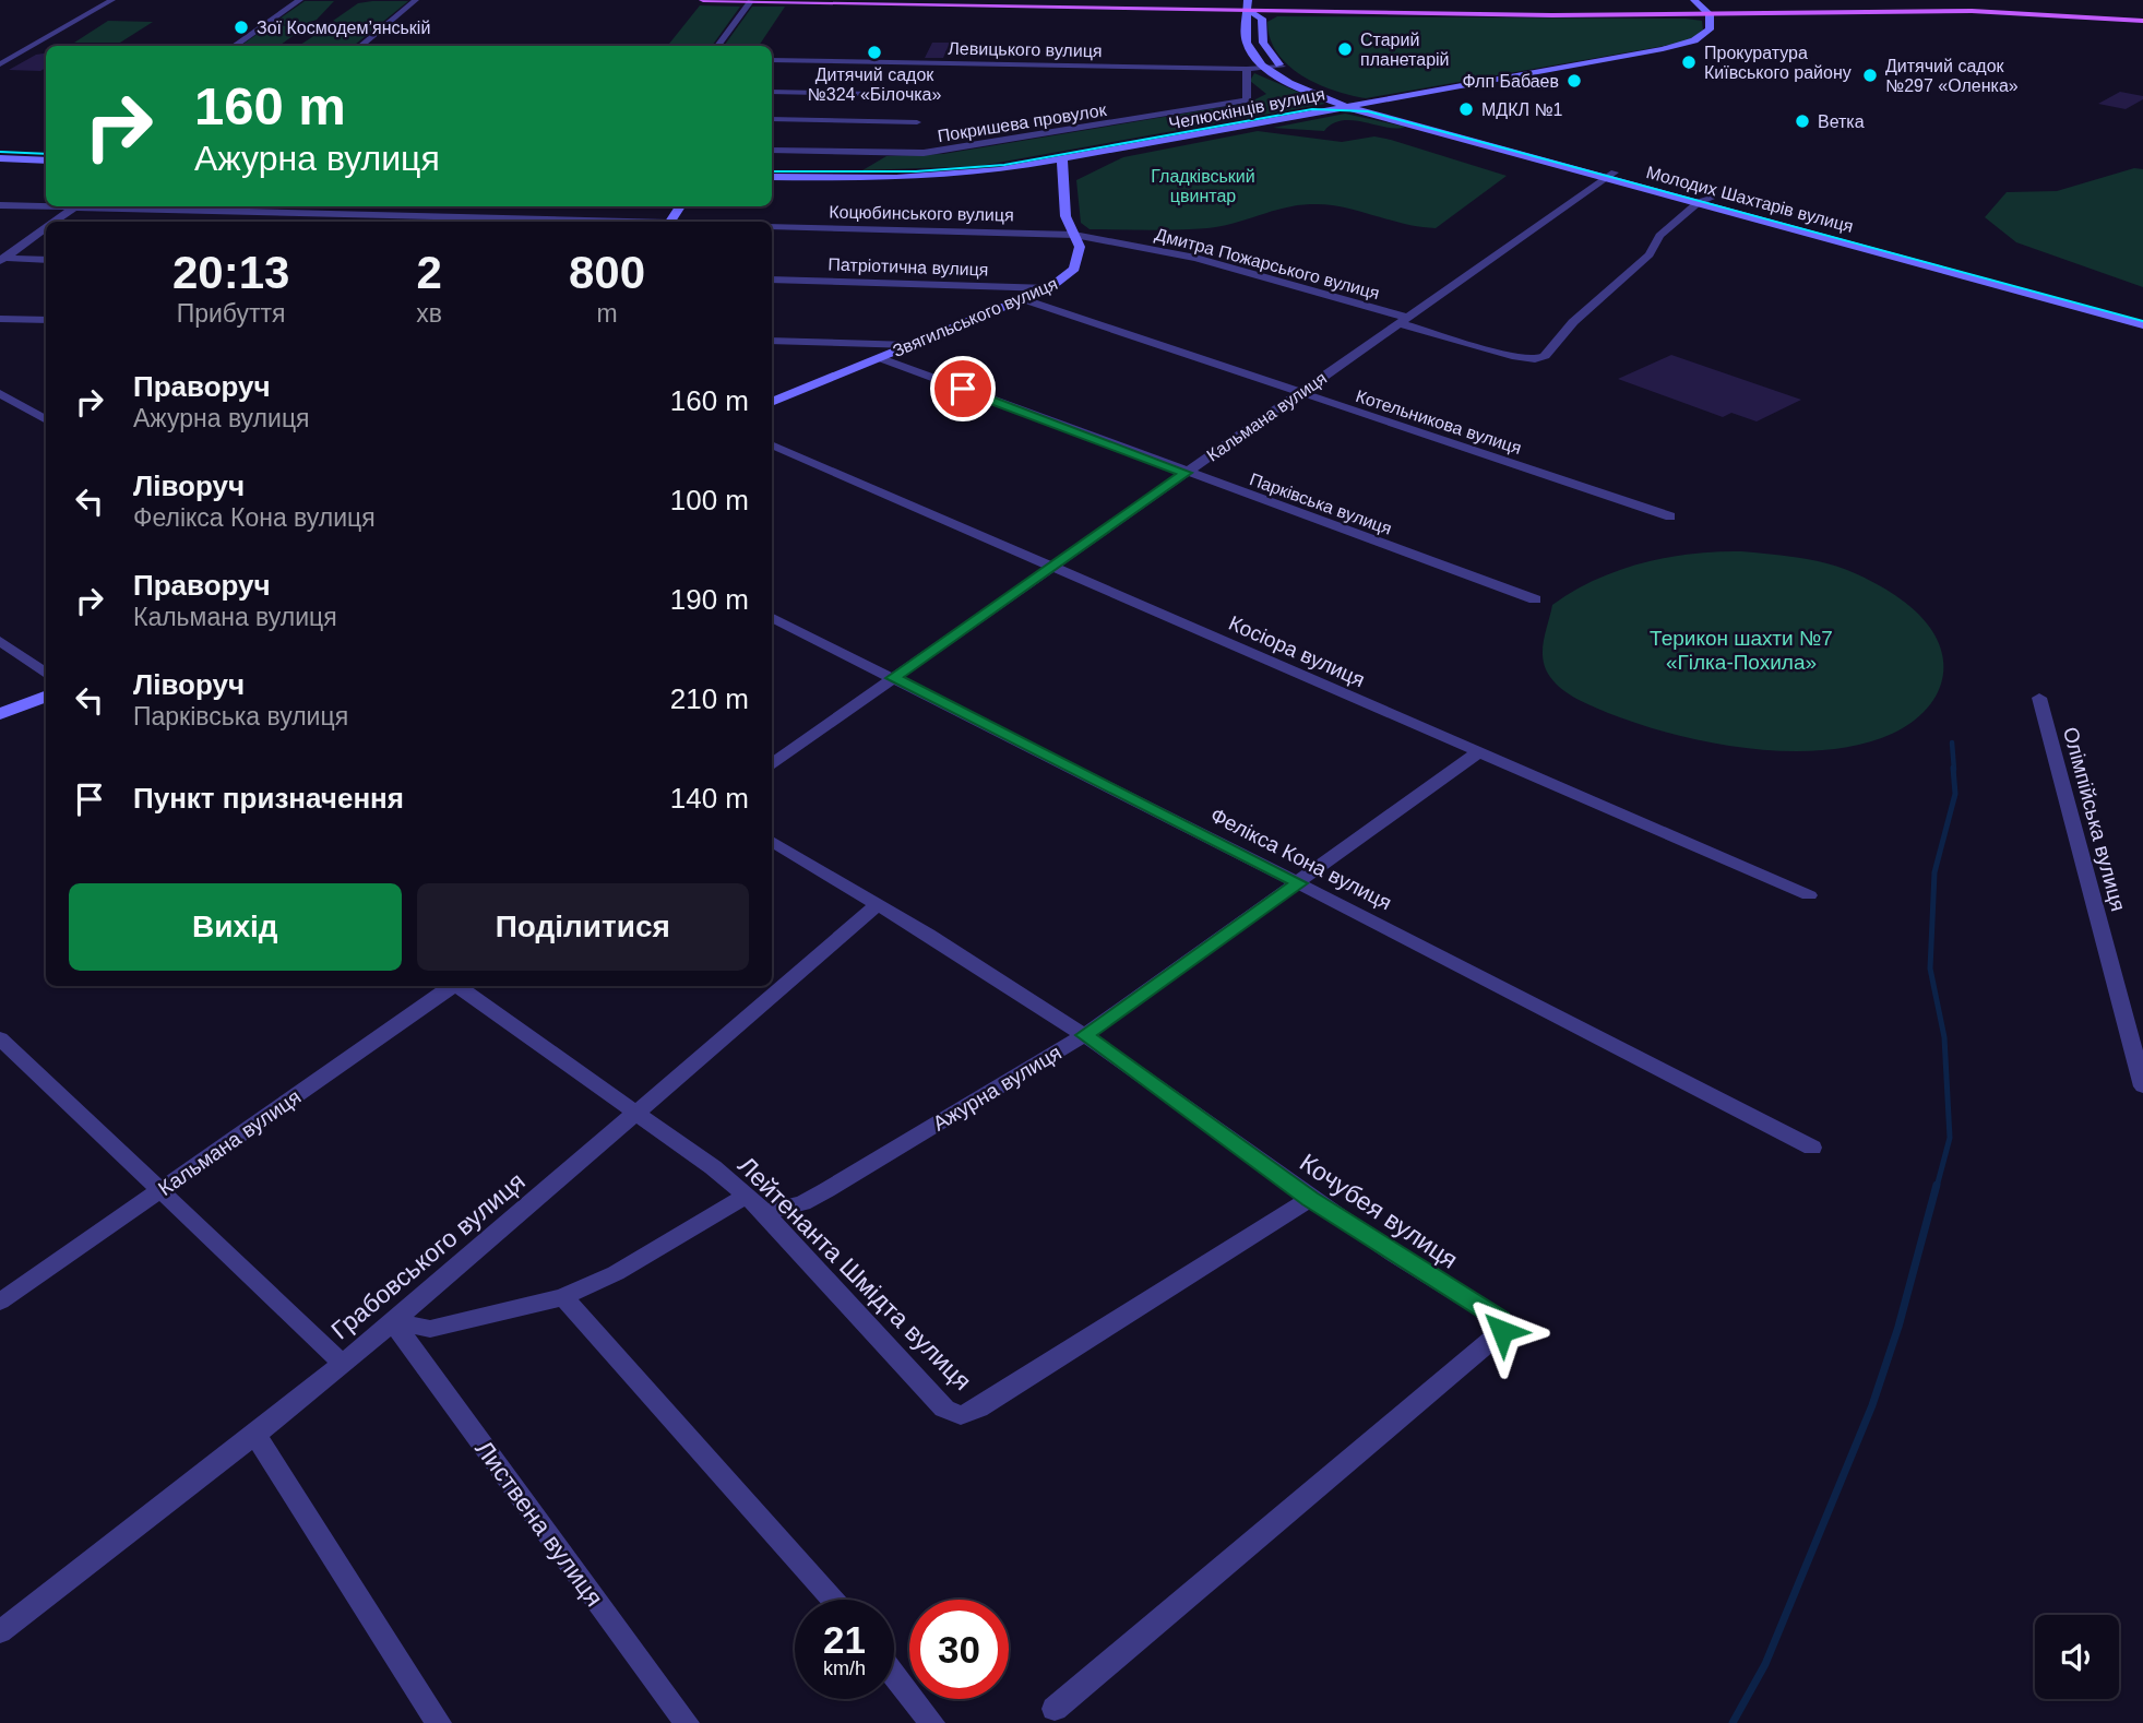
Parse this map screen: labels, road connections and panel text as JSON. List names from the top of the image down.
{
  "streets": {
    "main road": ["Челюскінців вулиця", "Молодих Шахтарів вулиця", "Звягильського вулиця"],
    "street": [
      "Левицького вулиця",
      "Покришева провулок",
      "Коцюбинського вулиця",
      "Дмитра Пожарського вулиця",
      "Патріотична вулиця",
      "Кальмана вулиця",
      "Котельникова вулиця",
      "Парківська вулиця",
      "Косіора вулиця",
      "Олімпійська вулиця",
      "Фелікса Кона вулиця",
      "Ажурна вулиця",
      "Кочубея вулиця",
      "Грабовського вулиця",
      "Лейтенанта Шмідта вулиця",
      "Листвена вулиця"
    ]
  },
  "crossings": [
    ["Левицького вулиця", "Покришева провулок"],
    ["Левицького вулиця", "Молодих Шахтарів вулиця"],
    ["Челюскінців вулиця", "Молодих Шахтарів вулиця"],
    ["Челюскінців вулиця", "Звягильського вулиця"],
    ["Молодих Шахтарів вулиця", "Дмитра Пожарського вулиця"],
    ["Молодих Шахтарів вулиця", "Кальмана вулиця"],
    ["Коцюбинського вулиця", "Дмитра Пожарського вулиця"],
    ["Коцюбинського вулиця", "Звягильського вулиця"],
    ["Дмитра Пожарського вулиця", "Звягильського вулиця"],
    ["Дмитра Пожарського вулиця", "Кальмана вулиця"],
    ["Патріотична вулиця", "Звягильського вулиця"],
    ["Звягильського вулиця", "Котельникова вулиця"],
    ["Звягильського вулиця", "Парківська вулиця"],
    ["Кальмана вулиця", "Котельникова вулиця"],
    ["Кальмана вулиця", "Парківська вулиця"],
    ["Кальмана вулиця", "Косіора вулиця"],
    ["Кальмана вулиця", "Фелікса Кона вулиця"],
    ["Косіора вулиця", "Ажурна вулиця"],
    ["Фелікса Кона вулиця", "Ажурна вулиця"],
    ["Ажурна вулиця", "Кочубея вулиця"],
    ["Ажурна вулиця", "Лейтенанта Шмідта вулиця"],
    ["Кочубея вулиця", "Грабовського вулиця"],
    ["Кочубея вулиця", "Лейтенанта Шмідта вулиця"],
    ["Грабовського вулиця", "Лейтенанта Шмідта вулиця"],
    ["Грабовського вулиця", "Листвена вулиця"]
  ],
  "parks": ["Гладківський цвинтар", "Терикон шахти №7 «Гілка-Похила»"],
  "places": [
    "Зої Космодем’янській",
    "Старий планетарій",
    "Дитячий садок №324 «Білочка»",
    "Прокуратура Київського району",
    "Дитячий садок №297 «Оленка»",
    "Флп Бабаев",
    "МДКЛ №1",
    "Ветка"
  ],
  "page": {
    "turn": ["160 m", "Ажурна вулиця"],
    "eta": [
      "20:13",
      "Прибуття",
      "2",
      "хв",
      "800",
      "m"
    ],
    "list": [
      {
        "name": "Праворуч",
        "note": "Ажурна вулиця",
        "value": "160 m"
      },
      {
        "name": "Ліворуч",
        "note": "Фелікса Кона вулиця",
        "value": "100 m"
      },
      {
        "name": "Праворуч",
        "note": "Кальмана вулиця",
        "value": "190 m"
      },
      {
        "name": "Ліворуч",
        "note": "Парківська вулиця",
        "value": "210 m"
      },
      {
        "name": "Пункт призначення",
        "value": "140 m"
      }
    ],
    "buttons": ["Вихід", "Поділитися"],
    "speed": "21 km/h",
    "limit": "30"
  }
}
